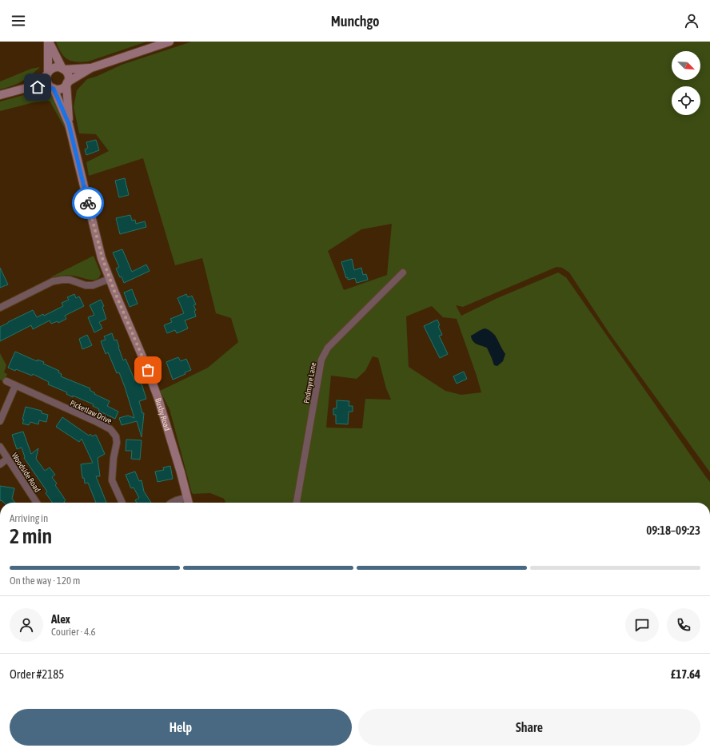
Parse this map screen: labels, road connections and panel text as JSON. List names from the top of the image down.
{
  "streets": {
    "main road": ["Busby Road"],
    "street": ["Pedmyre Lane", "Picketlaw Drive", "Woodside Road"]
  },
  "north": "bottom right",
  "page": {
    "header": "Munchgo",
    "heading": ["2 min", "Arriving in", "09:18–09:23"],
    "panel": [
      "Alex",
      "Courier · 4.6",
      "Order #2185",
      "£17.64"
    ],
    "bar": "On the way · 120 m",
    "buttons": ["Help", "Share"]
  }
}
